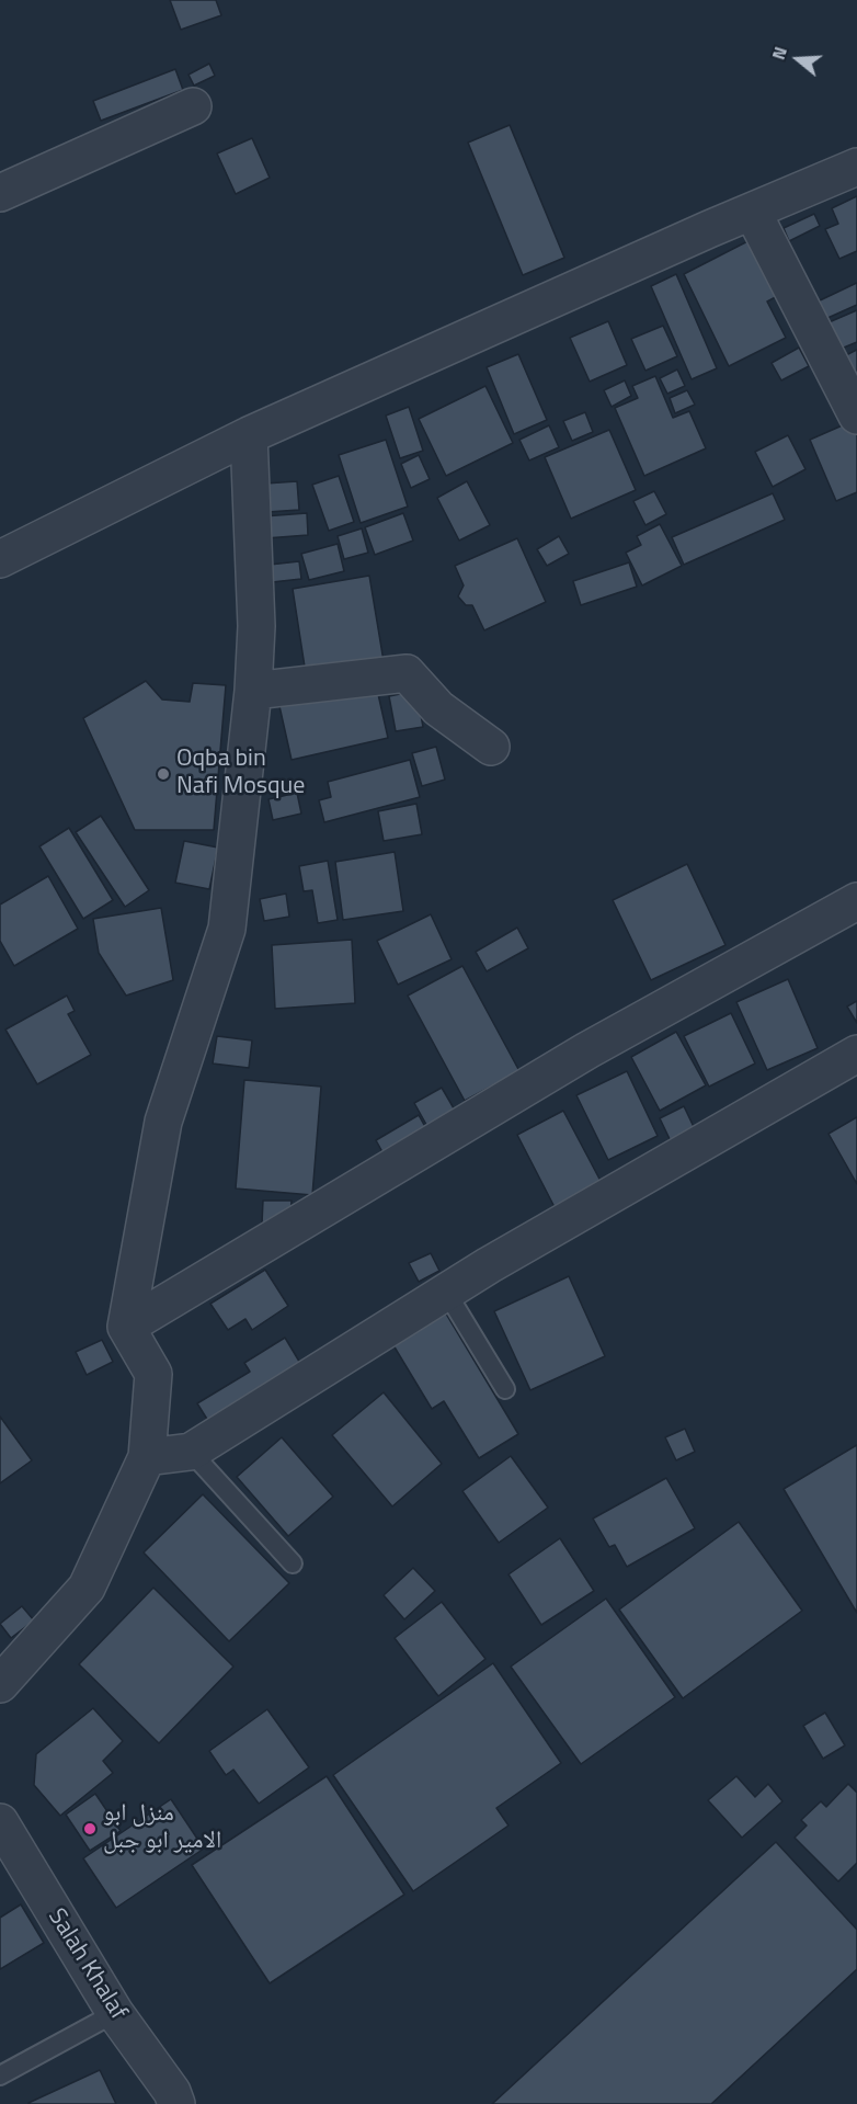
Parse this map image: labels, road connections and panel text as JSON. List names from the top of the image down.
{
  "streets": {
    "street": ["Salah Khalaf"]
  },
  "places": ["Oqba bin Nafi Mosque", "منزل ابو الامير ابو جبل"],
  "north": "left"
}
